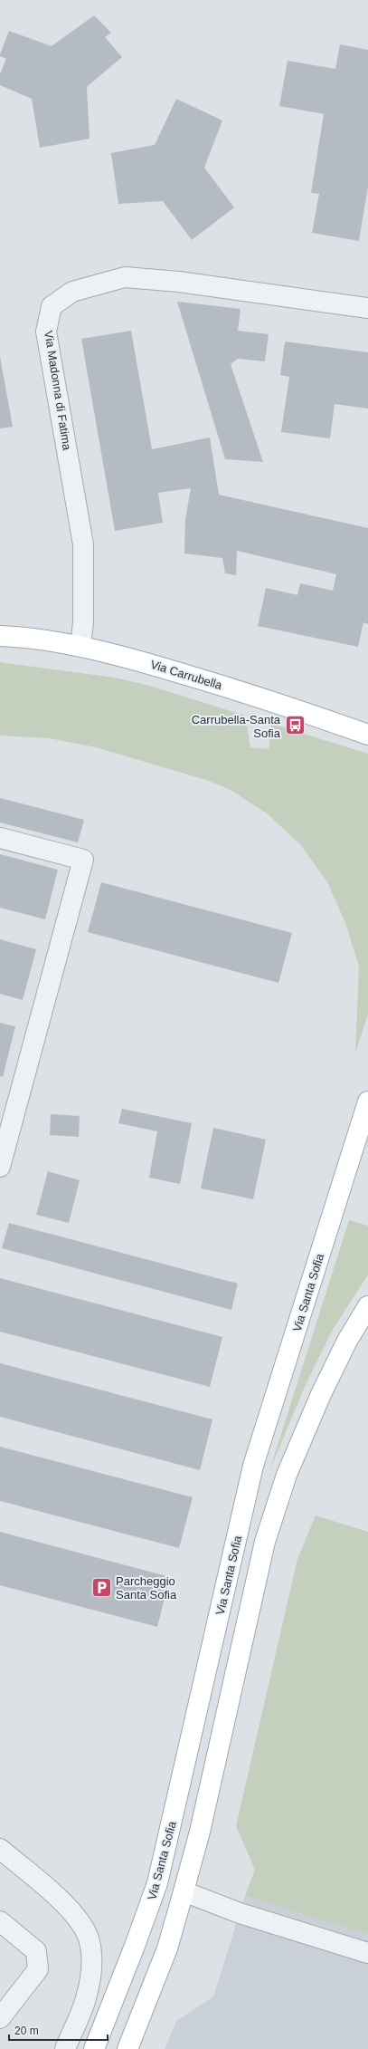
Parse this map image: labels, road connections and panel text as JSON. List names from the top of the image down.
{
  "streets": {
    "main road": ["Via Carrubella", "Via Santa Sofia"],
    "street": ["Via Madonna di Fatima"]
  },
  "crossings": [
    ["Via Madonna di Fatima", "Via Carrubella"]
  ],
  "places": {
    "bus stop": ["Carrubella-Santa Sofia"],
    "parking": ["Parcheggio Santa Sofia"]
  },
  "scale_bar": "20 m"
}
